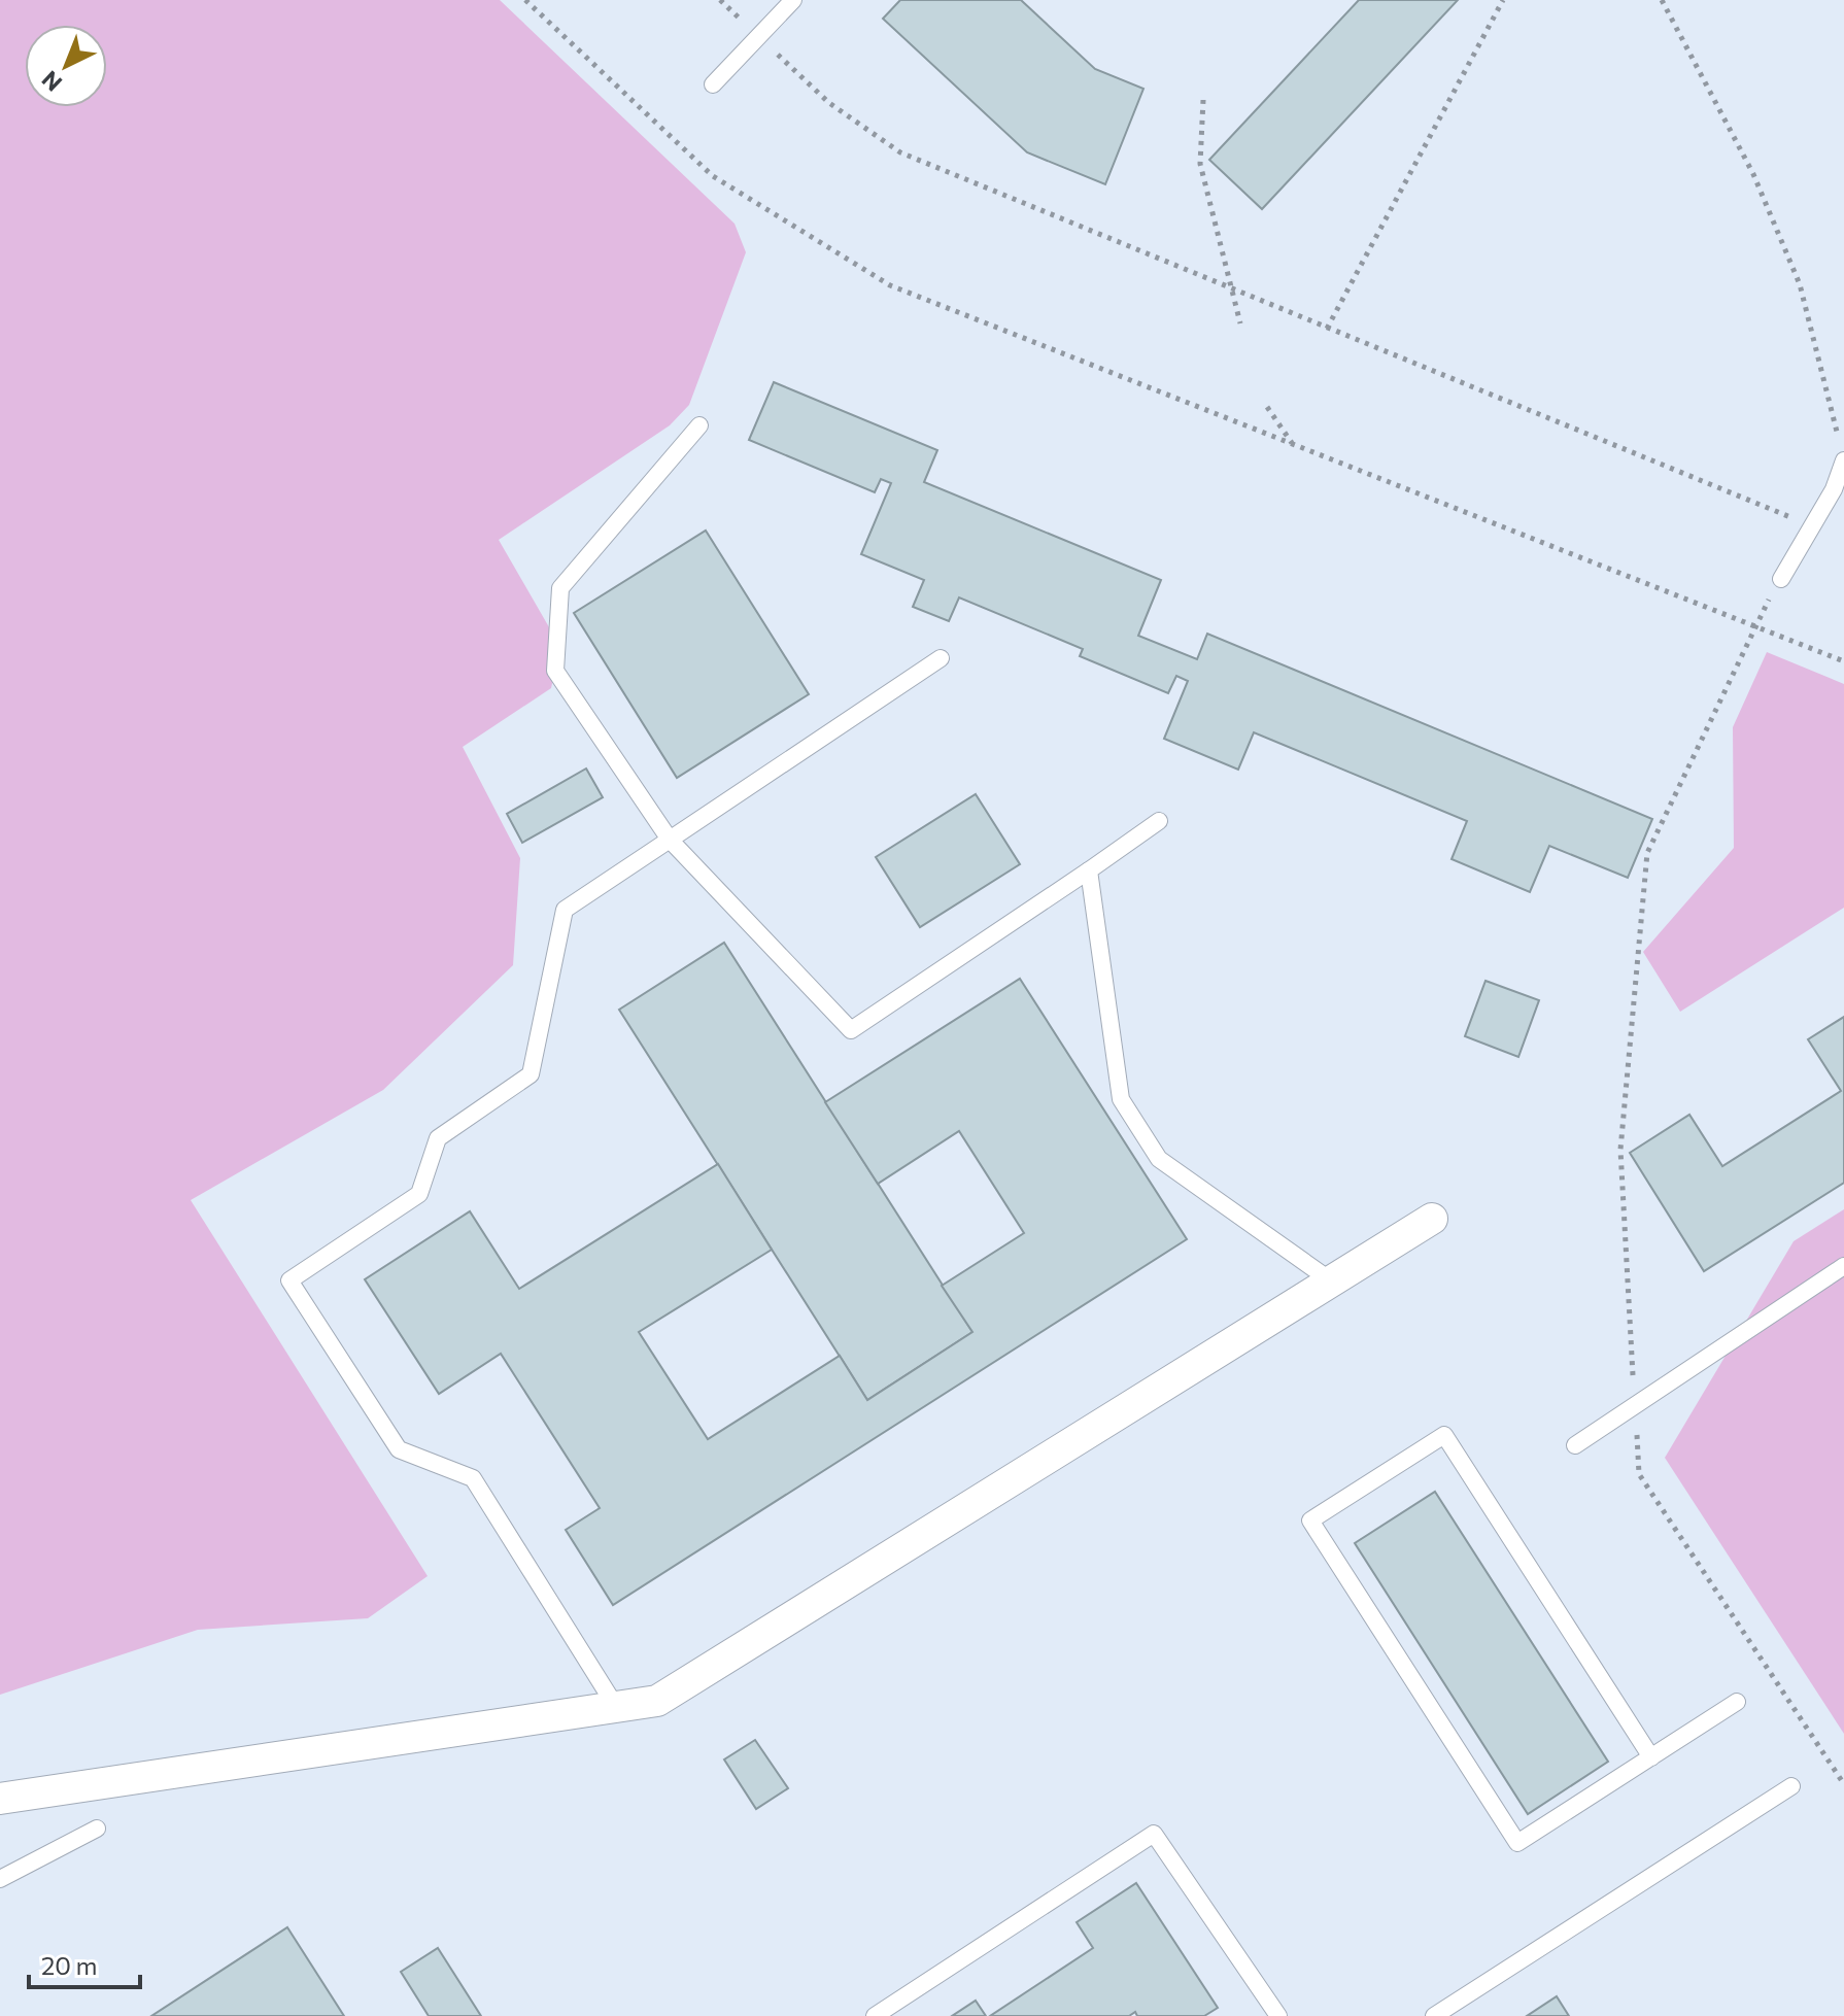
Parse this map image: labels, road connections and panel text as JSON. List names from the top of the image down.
{
  "scale_bar": "20 m",
  "north": "bottom left"
}
